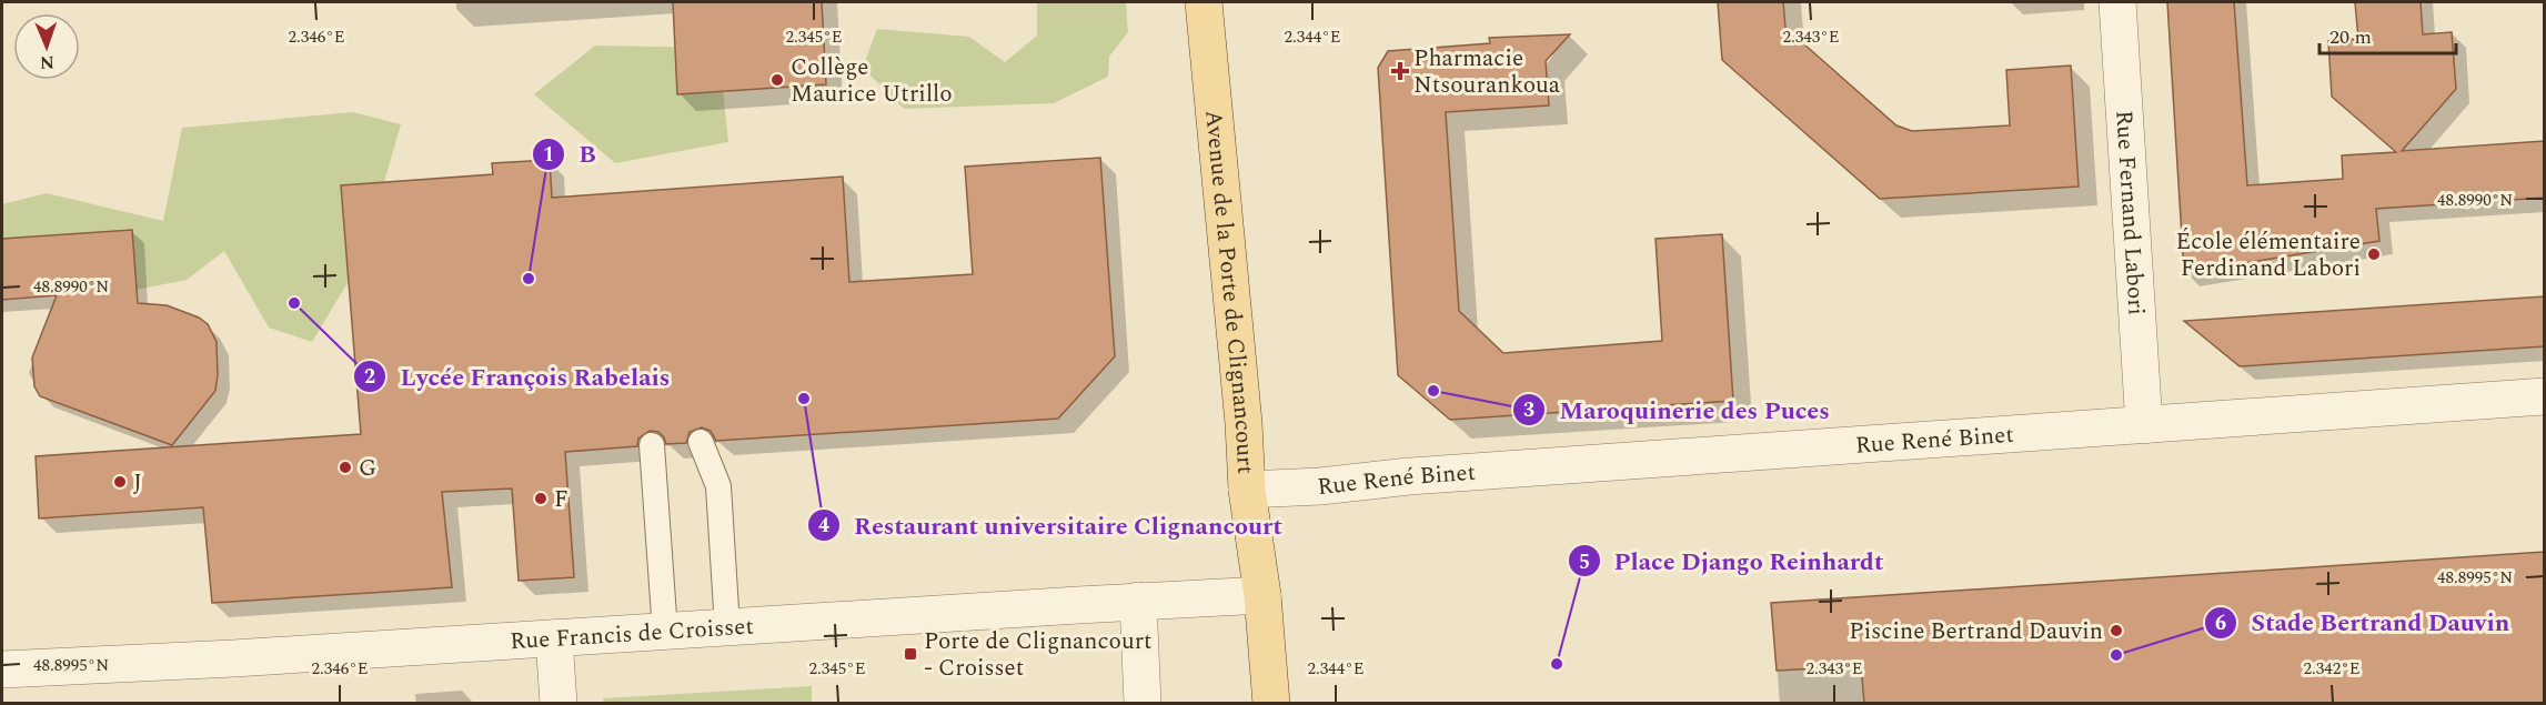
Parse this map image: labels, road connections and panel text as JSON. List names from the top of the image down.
{
  "streets": {
    "main road": ["Avenue de la Porte de Clignancourt"],
    "street": ["Rue Fernand Labori", "Rue René Binet", "Rue Francis de Croisset"]
  },
  "crossings": [
    ["Rue Fernand Labori", "Rue René Binet"],
    ["Avenue de la Porte de Clignancourt", "Rue René Binet"],
    ["Avenue de la Porte de Clignancourt", "Rue Francis de Croisset"]
  ],
  "places": {
    "health": ["Pharmacie Ntsourankoua"],
    "other": [
      "Collège Maurice Utrillo",
      "École élémentaire Ferdinand Labori",
      "B",
      "Lycée François Rabelais",
      "Maroquinerie des Puces",
      "Restaurant universitaire Clignancourt",
      "G",
      "J",
      "F",
      "Piscine Bertrand Dauvin",
      "Stade Bertrand Dauvin",
      "Place Django Reinhardt"
    ],
    "transit": ["Porte de Clignancourt - Croisset"]
  },
  "scale_bar": "20 m",
  "north": "bottom",
  "coordinates": [
    "2.346°E",
    "2.345°E",
    "2.344°E",
    "2.343°E",
    "48.8990°N",
    "48.8995°N",
    "2.342°E"
  ]
}
